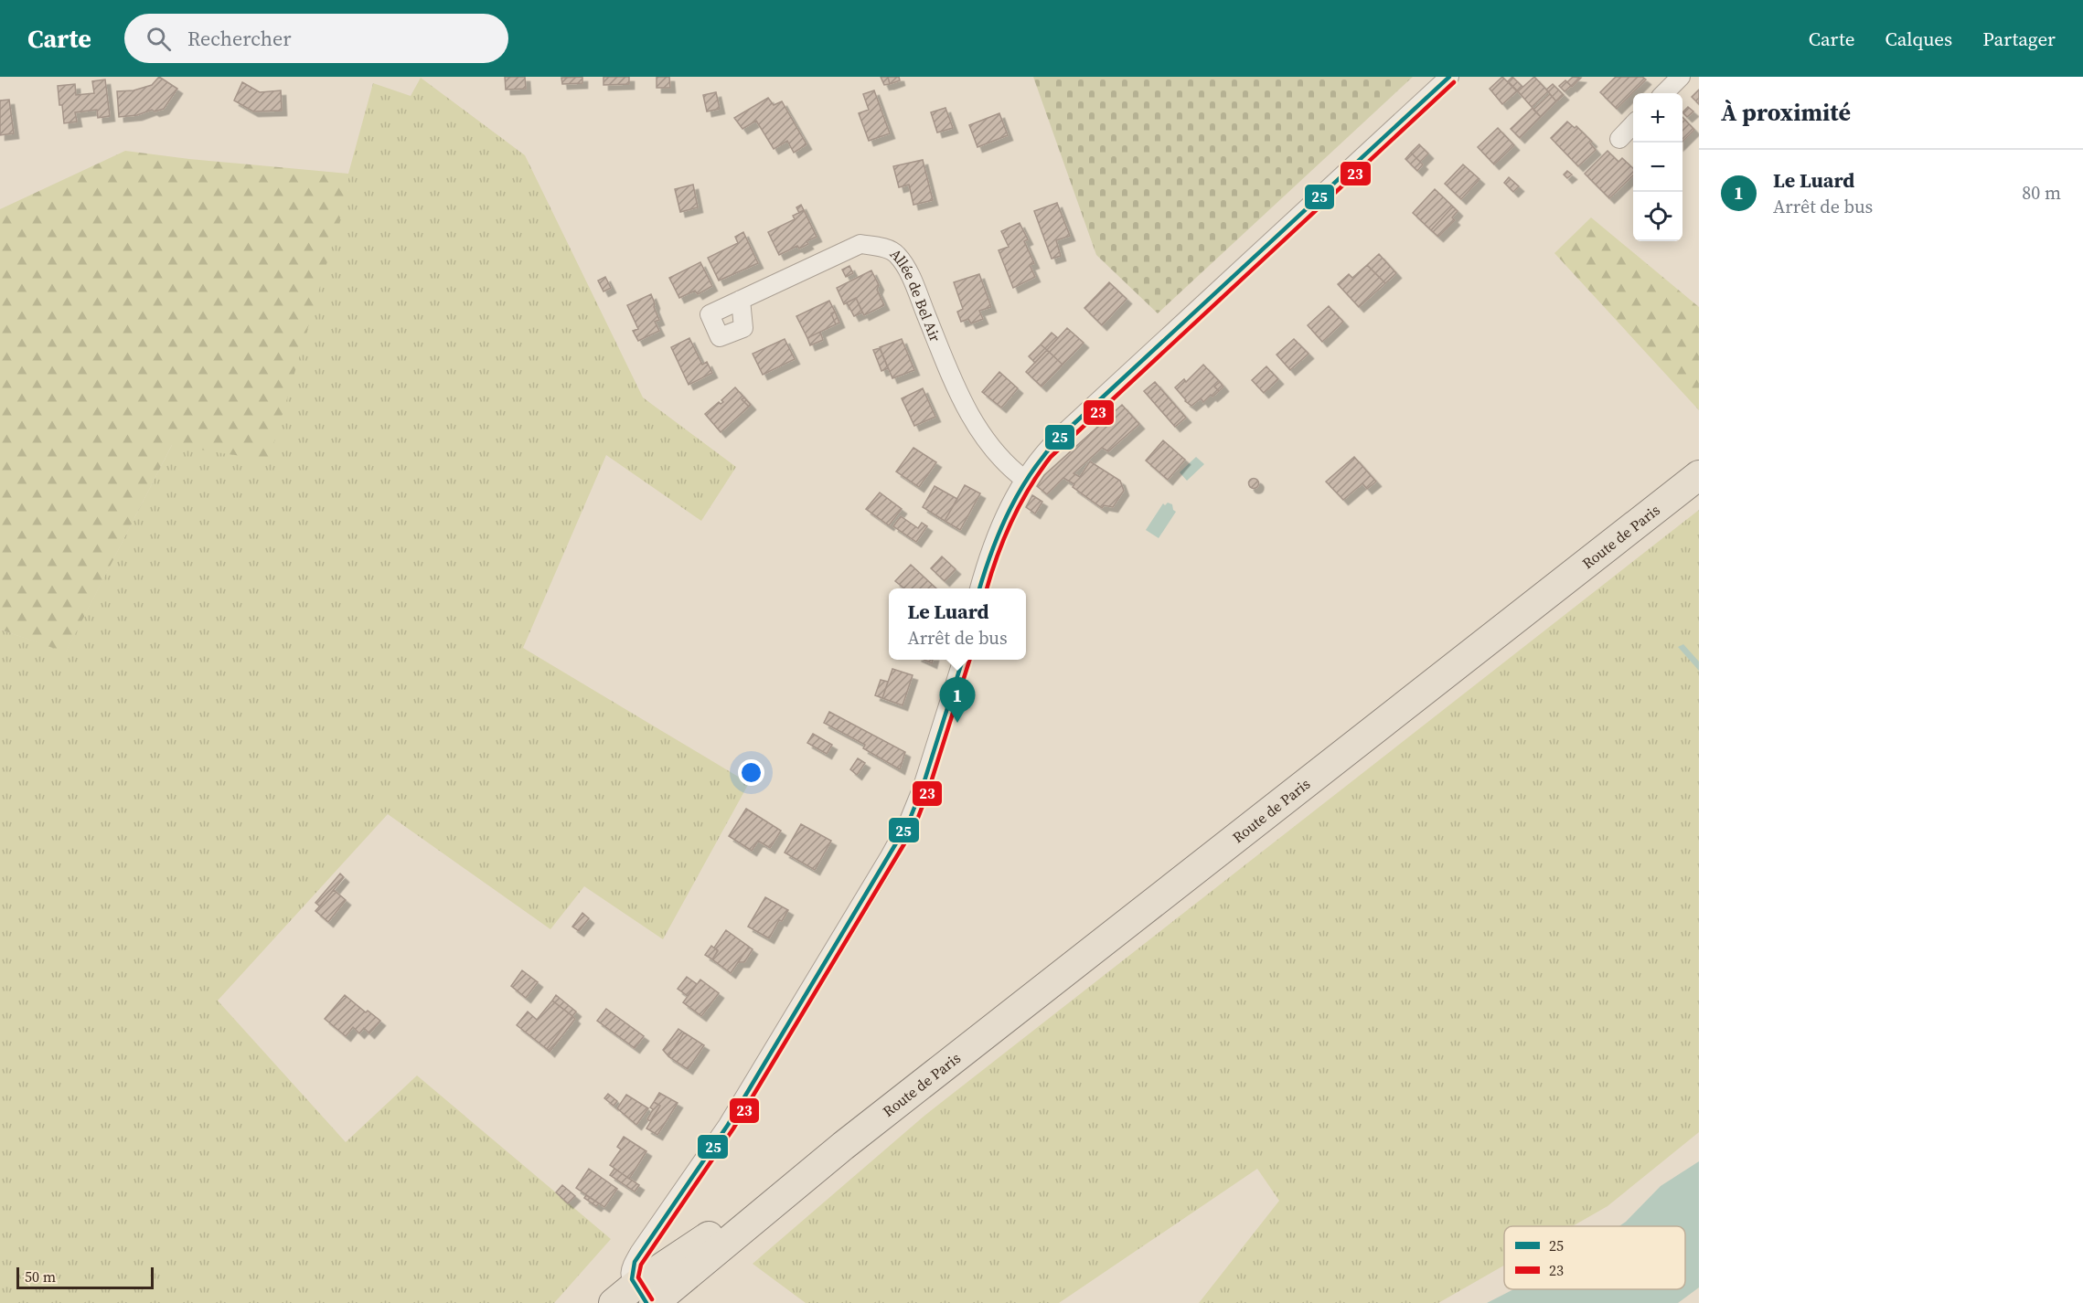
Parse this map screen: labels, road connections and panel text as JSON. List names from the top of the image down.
{
  "streets": {
    "main road": ["Route de Paris"],
    "street": ["Allée de Bel Air"]
  },
  "lines": ["transit line 25", "transit line 23"],
  "legend": ["25", "23"],
  "scale_bar": "50 m",
  "page": {
    "header": "Carte",
    "search": "Rechercher",
    "nav": ["Carte", "Calques", "Partager"],
    "heading": "À proximité",
    "map_buttons": ["+", "−"],
    "list": [
      {
        "mark": "1",
        "name": "Le Luard",
        "note": "Arrêt de bus",
        "value": "80 m"
      }
    ],
    "popup": ["Le Luard", "Arrêt de bus"],
    "pins": "1",
    "scale": "50 m"
  }
}
